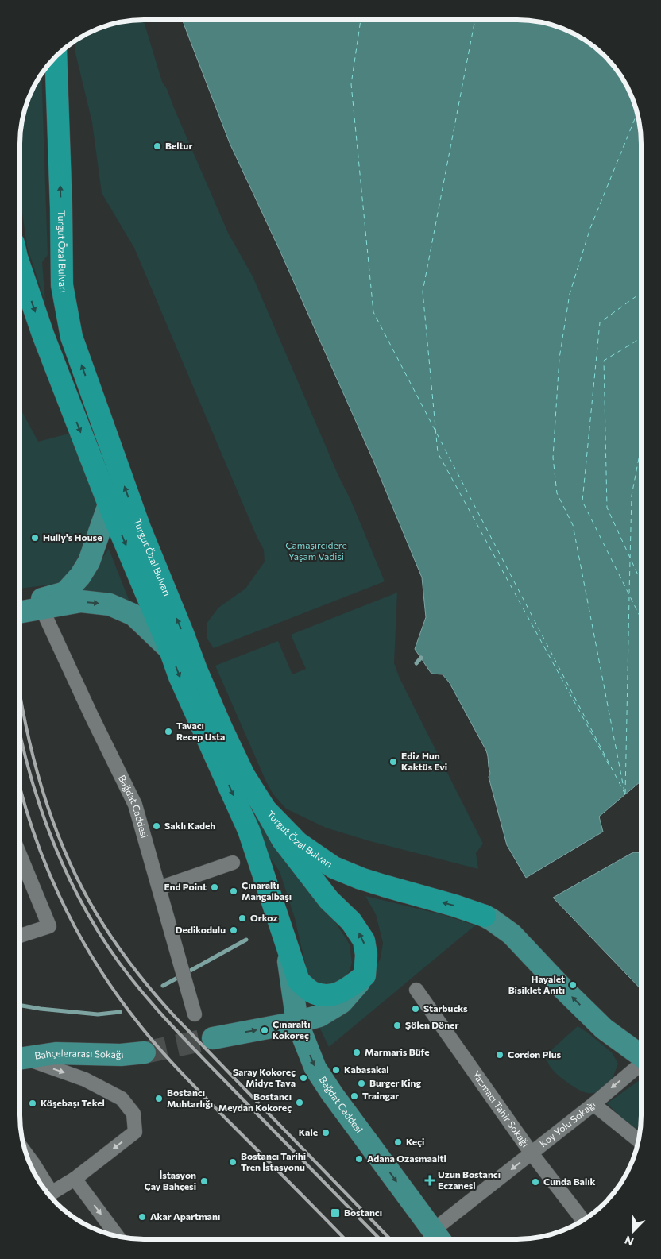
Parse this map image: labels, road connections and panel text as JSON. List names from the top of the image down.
{
  "streets": {
    "highway": ["Turgut Özal Bulvarı"],
    "main road": ["Bağdat Caddesi", "Bahçelerarası Sokağı"],
    "street": ["Yazmacı Tahir Sokağı", "Koy Yolu Sokağı"]
  },
  "crossings": [
    ["Turgut Özal Bulvarı", "Bağdat Caddesi"],
    ["Bağdat Caddesi", "Koy Yolu Sokağı"],
    ["Yazmacı Tahir Sokağı", "Koy Yolu Sokağı"]
  ],
  "one_way": ["Koy Yolu Sokağı"],
  "parks": ["Çamaşırcıdere Yaşam Vadisi"],
  "places": {
    "other": [
      "Beltur",
      "Hully's House",
      "Tavacı Recep Usta",
      "Ediz Hun Kaktüs Evi",
      "Saklı Kadeh",
      "End Point",
      "Çınaraltı Mangalbaşı",
      "Orkoz",
      "Dedikodulu",
      "Hayalet Bisiklet Anıtı",
      "Starbucks",
      "Şölen Döner",
      "Çınaraltı Kokoreç",
      "Marmaris Büfe",
      "Cordon Plus",
      "Kabasakal",
      "Saray Kokoreç Midye Tava",
      "Burger King",
      "Traingar",
      "Bostancı Muhtarlığı",
      "Bostancı Meydan Kokoreç",
      "Köşebaşı Tekel",
      "Kale",
      "Keçi",
      "Adana Ozasmaalti",
      "Bostancı Tarihi Tren İstasyonu",
      "İstasyon Çay Bahçesi",
      "Cunda Balık",
      "Akar Apartmanı"
    ],
    "health": ["Uzun Bostancı Eczanesi"],
    "transit": ["Bostancı"]
  },
  "north": "bottom left"
}
